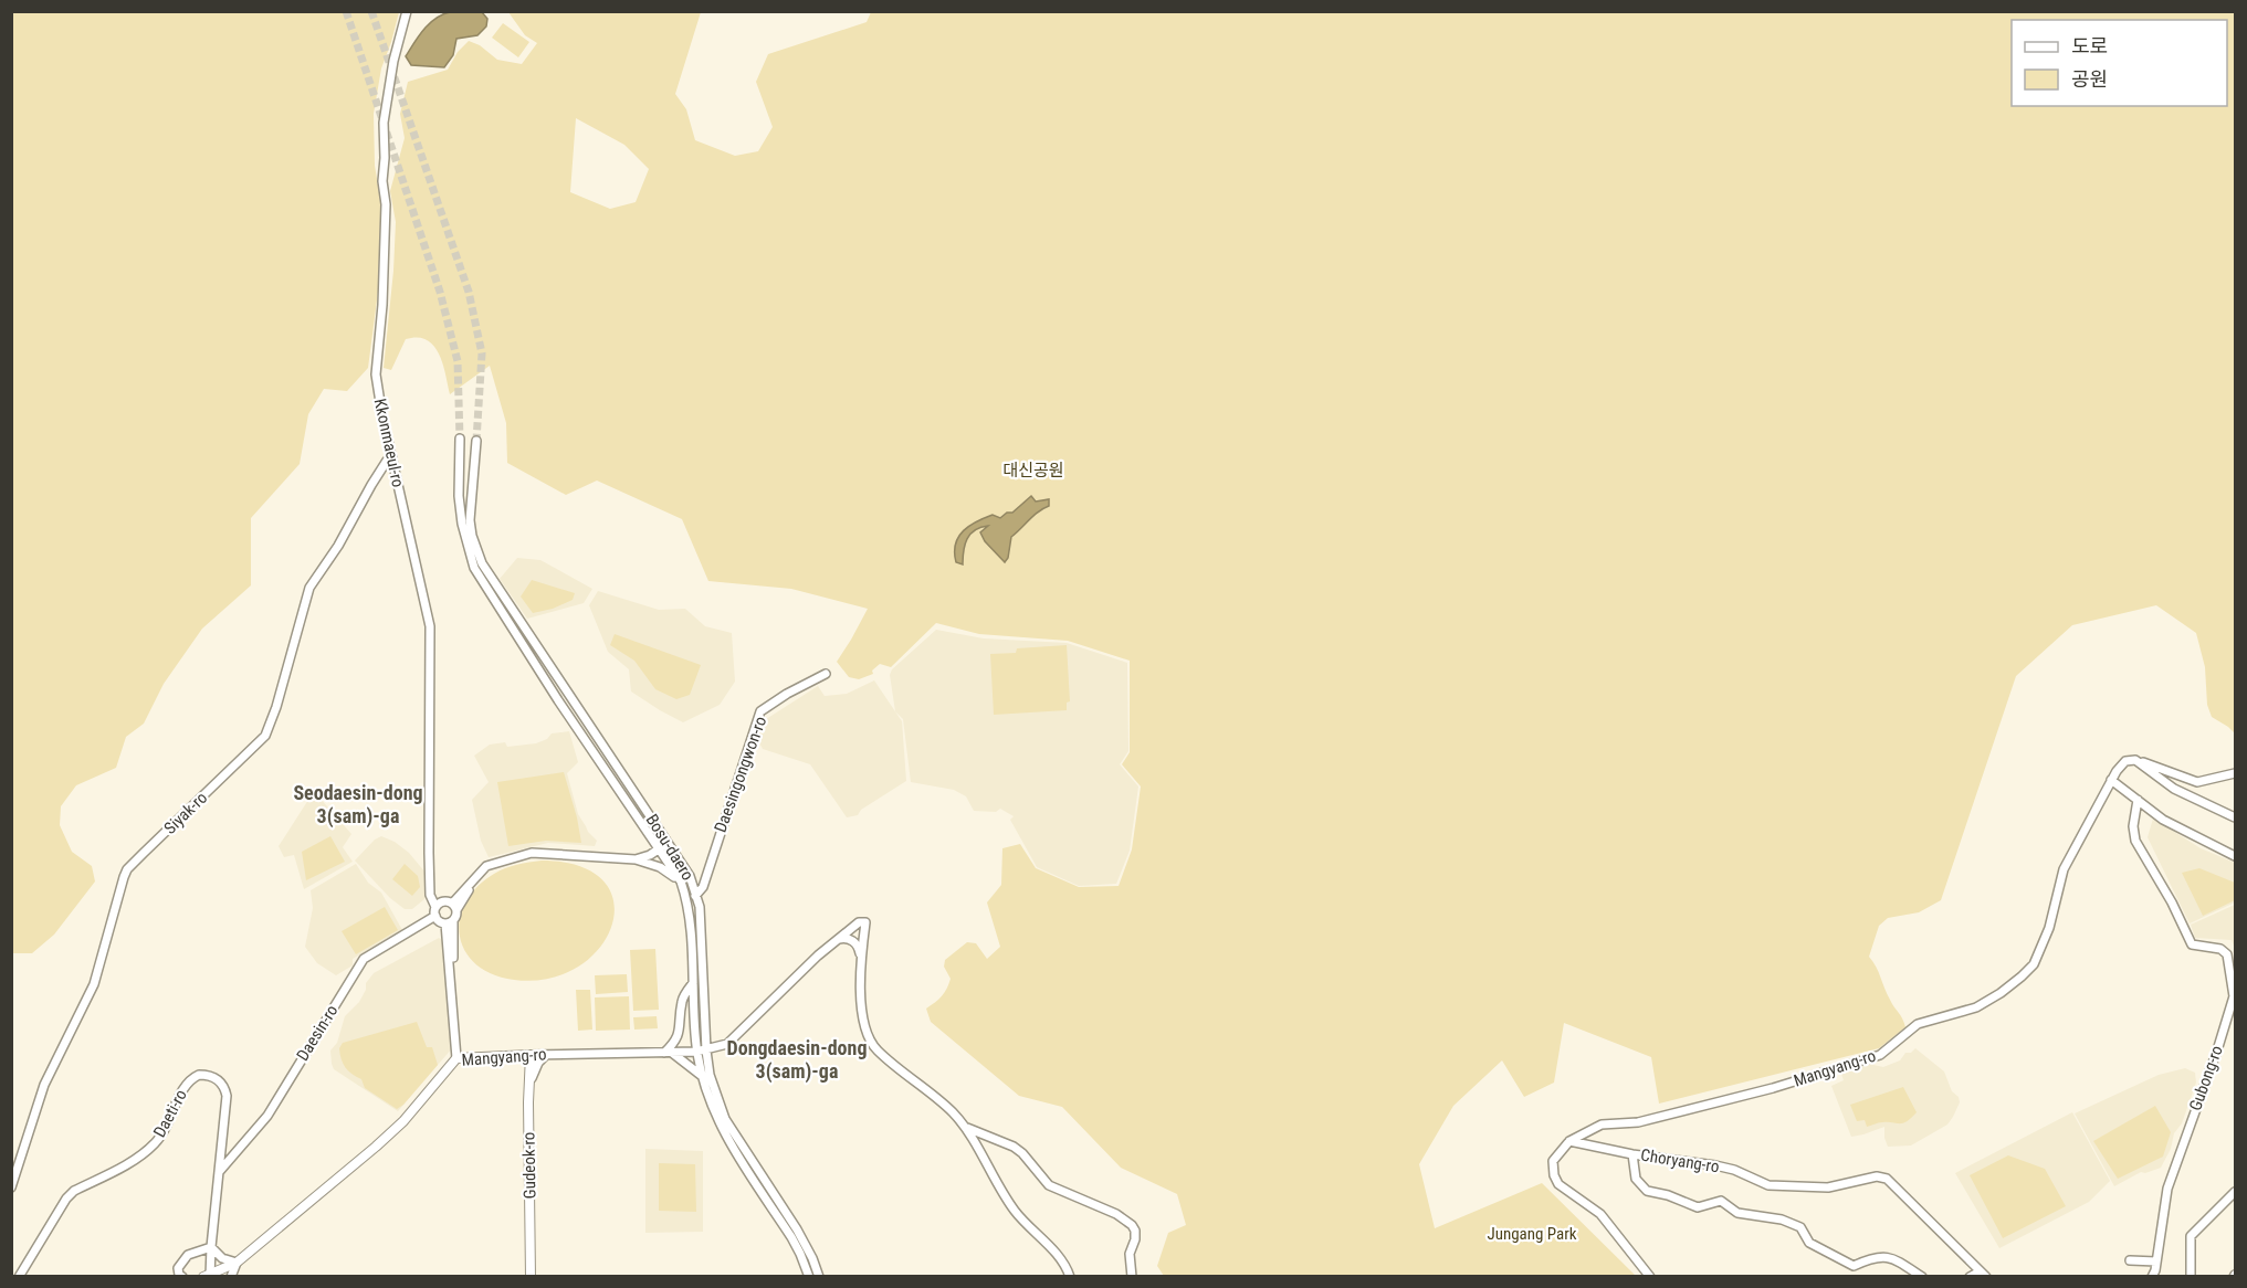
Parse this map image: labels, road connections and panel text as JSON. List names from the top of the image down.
{
  "streets": {
    "main road": [
      "Kkonmaeul-ro",
      "Daesingongwon-ro",
      "Siyak-ro",
      "Bosu-daero",
      "Daesin-ro",
      "Mangyang-ro",
      "Gubong-ro",
      "Daeti-ro",
      "Choryang-ro",
      "Gudeok-ro"
    ]
  },
  "crossings": [
    ["Kkonmaeul-ro", "Siyak-ro"],
    ["Kkonmaeul-ro", "Daesin-ro"],
    ["Daesingongwon-ro", "Bosu-daero"],
    ["Bosu-daero", "Mangyang-ro"],
    ["Daesin-ro", "Daeti-ro"],
    ["Mangyang-ro", "Daeti-ro"],
    ["Mangyang-ro", "Choryang-ro"],
    ["Mangyang-ro", "Gudeok-ro"]
  ],
  "districts": ["Seodaesin-dong 3(sam)-ga", "Dongdaesin-dong 3(sam)-ga"],
  "parks": ["대신공원", "Jungang Park"],
  "legend": ["도로", "공원"]
}
